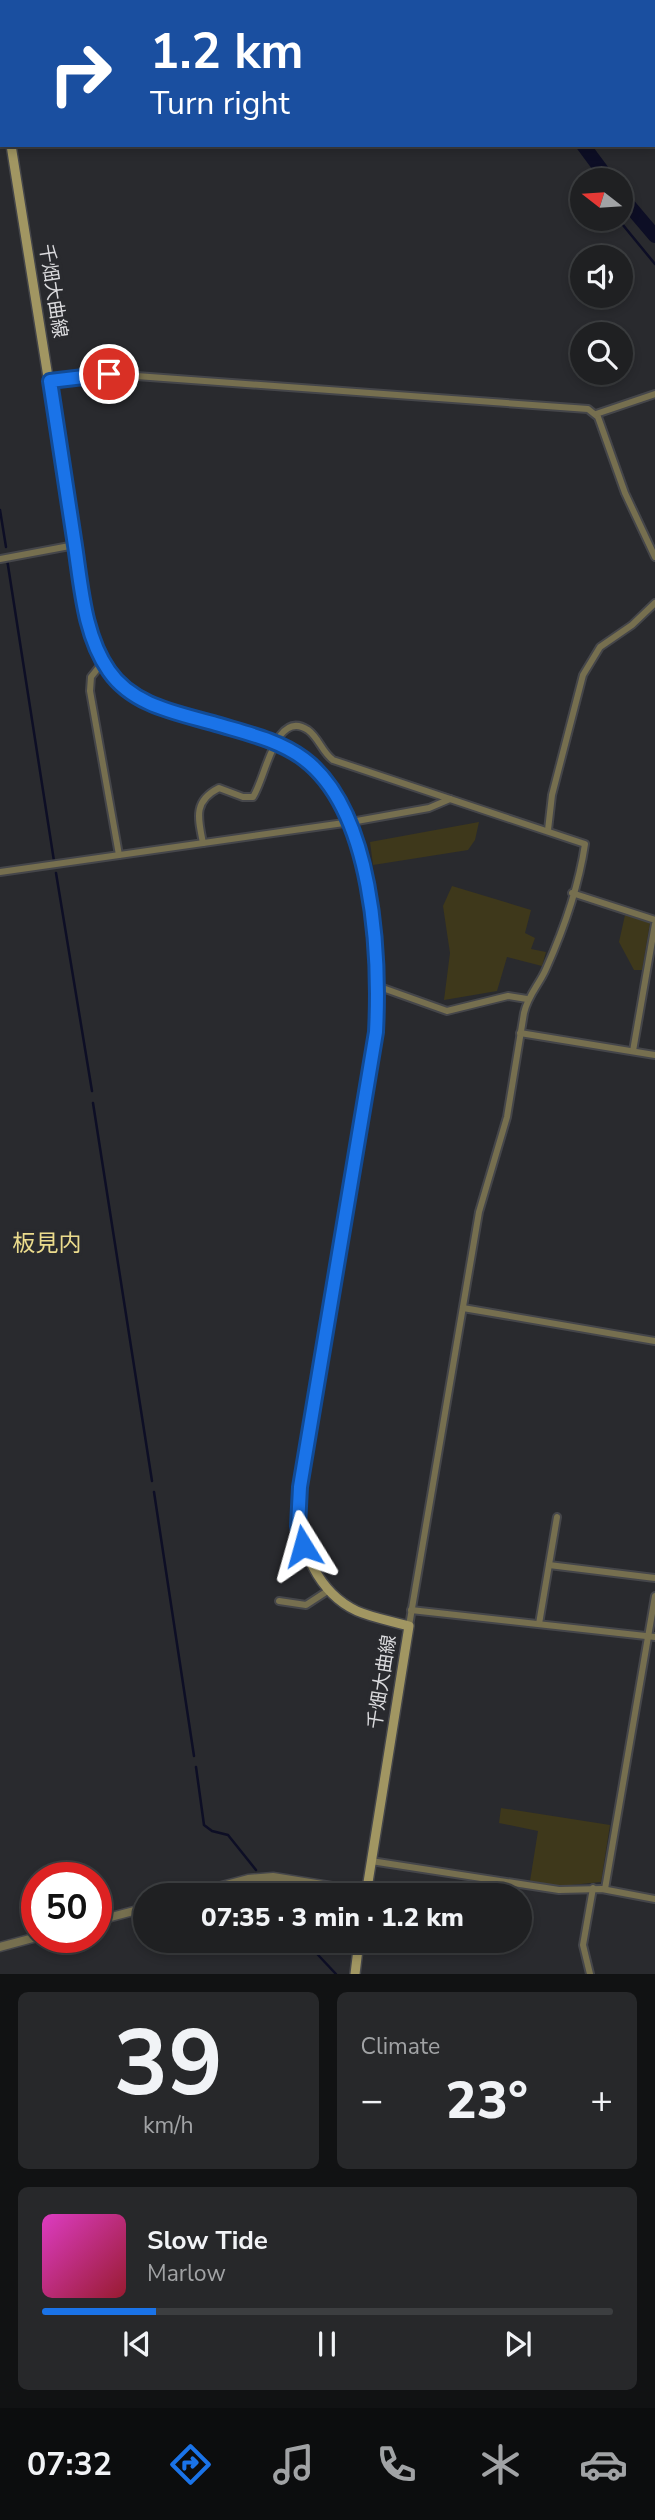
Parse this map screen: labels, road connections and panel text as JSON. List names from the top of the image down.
{
  "streets": {
    "main road": ["千畑大曲線"]
  },
  "districts": ["板見内"],
  "north": "left",
  "page": {
    "turn": ["1.2 km", "Turn right"],
    "limit": "50",
    "trip": "07:35 · 3 min · 1.2 km",
    "tile": [
      ["39", "km/h"],
      "Climate"
    ],
    "heat": ["−", "23°", "+"],
    "song": ["Slow Tide", "Marlow"],
    "tabs": "07:32"
  }
}
